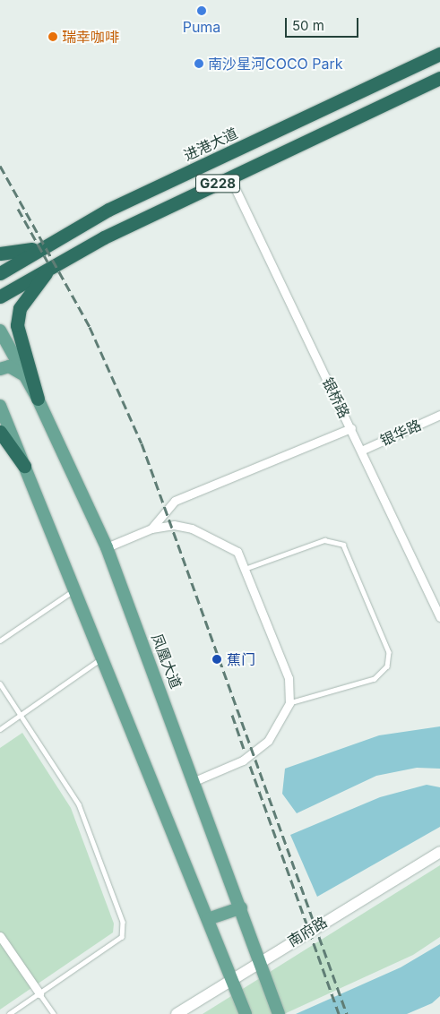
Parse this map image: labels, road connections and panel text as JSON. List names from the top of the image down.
{
  "streets": {
    "highway": ["进港大道", "G228"],
    "main road": ["凤凰大道"],
    "street": ["银桥路", "银华路", "南府路"]
  },
  "crossings": [
    ["G228", "银桥路"],
    ["银桥路", "银华路"],
    ["凤凰大道", "南府路"]
  ],
  "places": [
    "Puma",
    "瑞幸咖啡",
    "南沙星河COCO Park",
    "蕉门"
  ],
  "scale_bar": "50 m"
}
